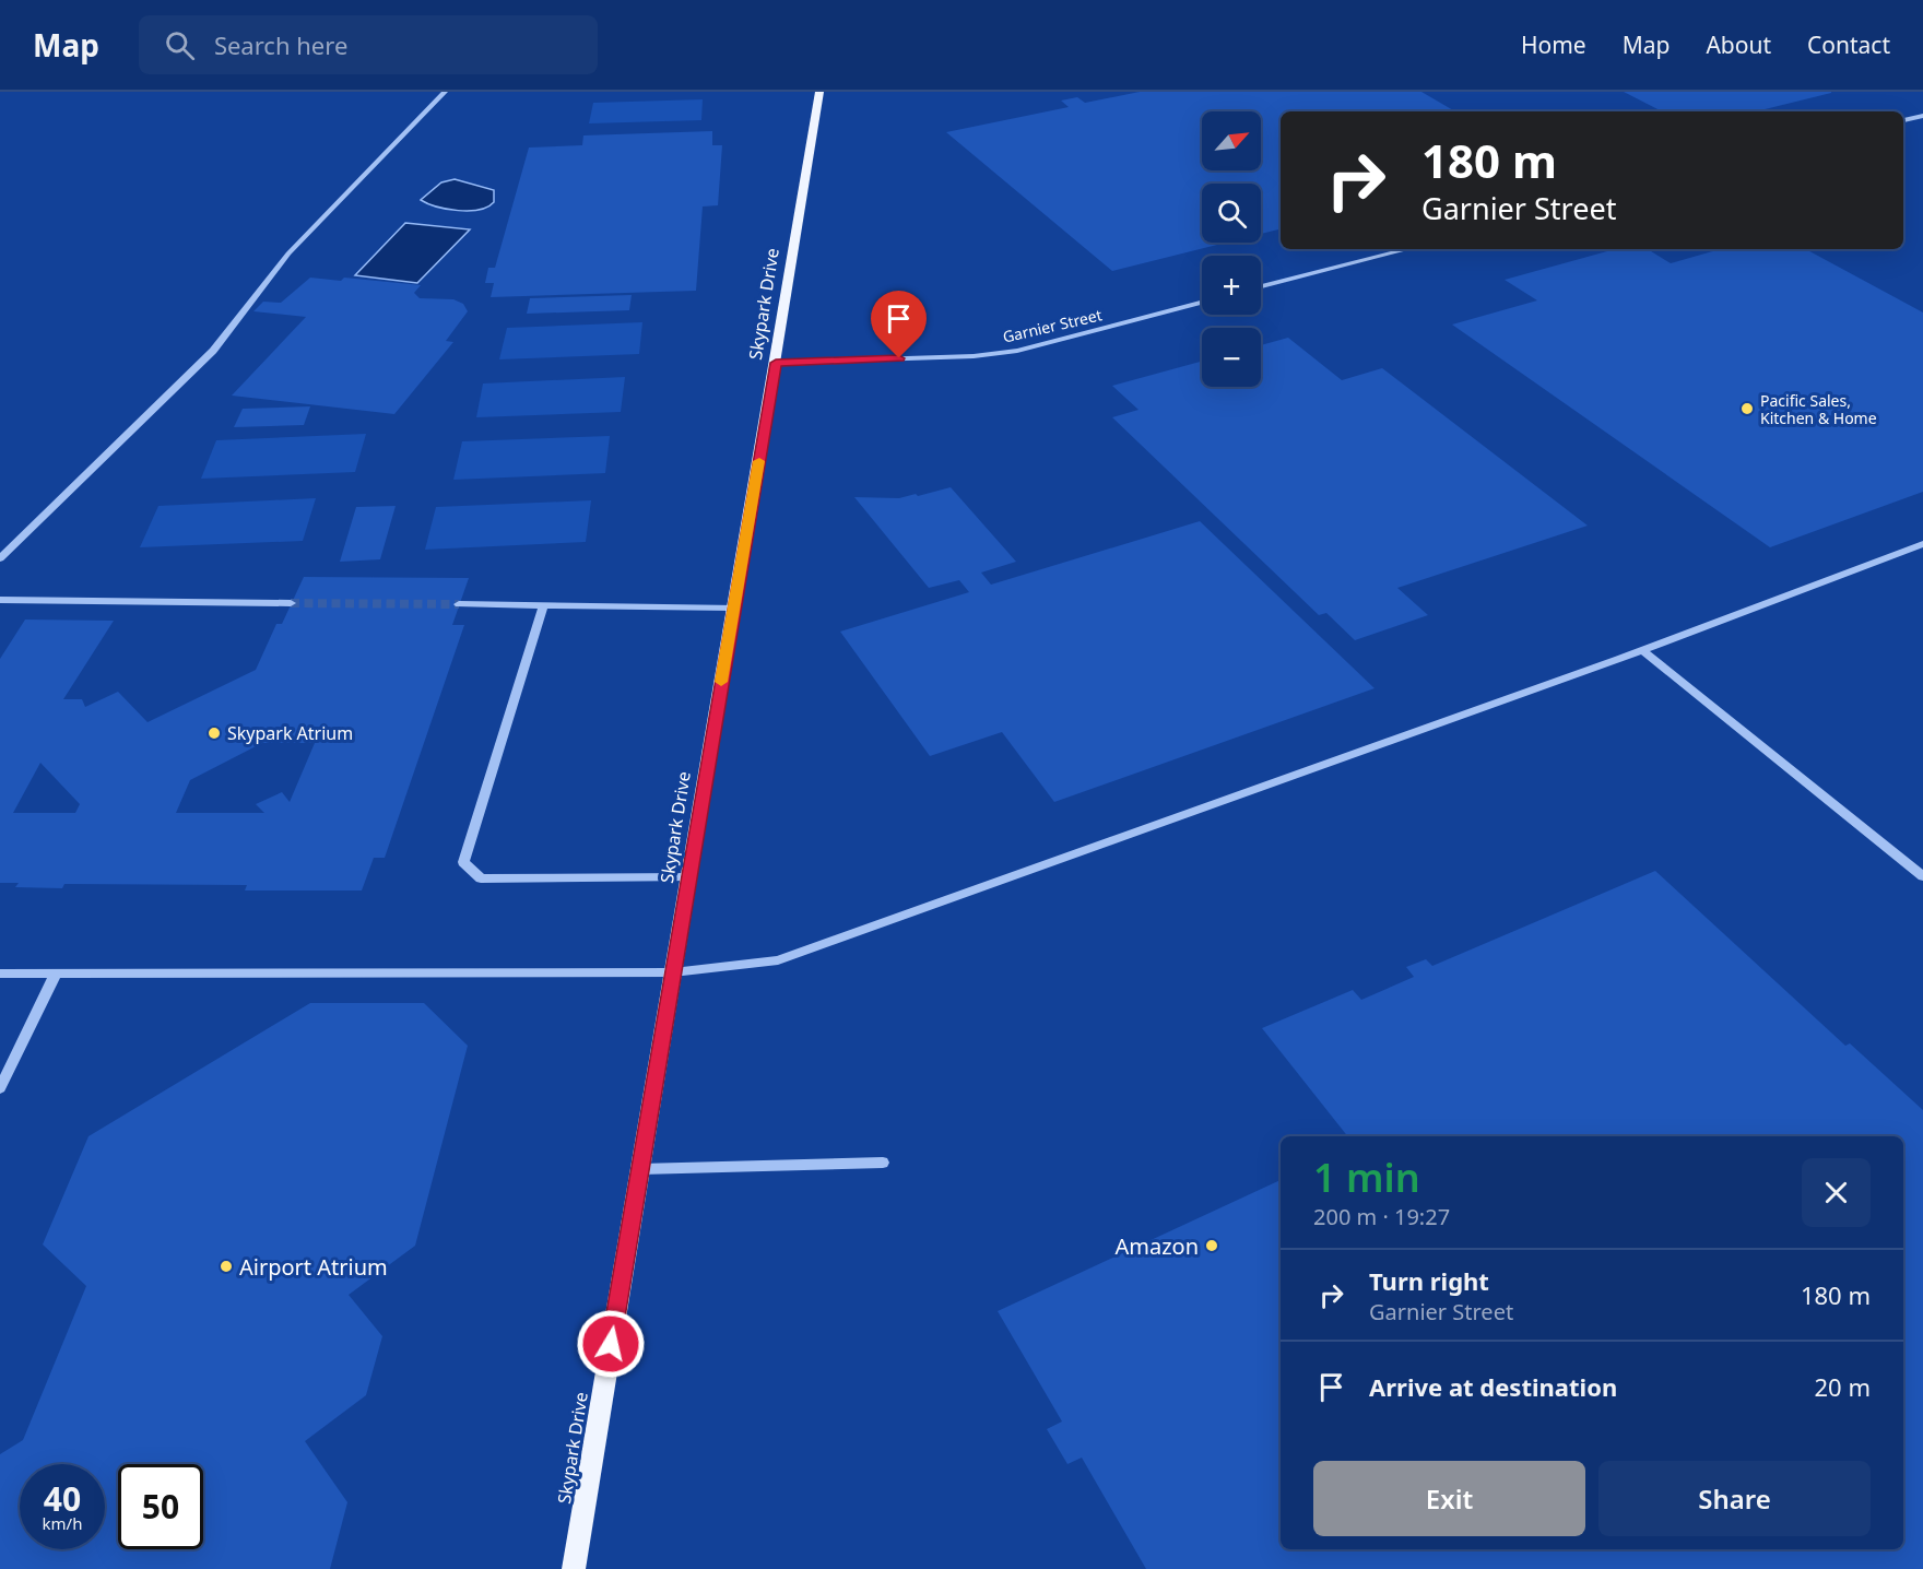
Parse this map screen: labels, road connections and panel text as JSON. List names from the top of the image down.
{
  "streets": {
    "main road": ["Skypark Drive"],
    "street": ["Garnier Street"]
  },
  "crossings": [
    ["Skypark Drive", "Garnier Street"]
  ],
  "places": [
    "Pacific Sales, Kitchen & Home",
    "Skypark Atrium",
    "Amazon",
    "Airport Atrium"
  ],
  "north": "top right",
  "page": {
    "header": "Map",
    "search": "Search here",
    "nav": [
      "Home",
      "Map",
      "About",
      "Contact"
    ],
    "map_buttons": ["+", "−"],
    "turn": ["180 m", "Garnier Street"],
    "heading": ["1 min", "200 m · 19:27"],
    "list": [
      {
        "name": "Turn right",
        "note": "Garnier Street",
        "value": "180 m"
      },
      {
        "name": "Arrive at destination",
        "value": "20 m"
      }
    ],
    "buttons": ["Exit", "Share"],
    "speed": "40 km/h",
    "limit": "50"
  }
}
